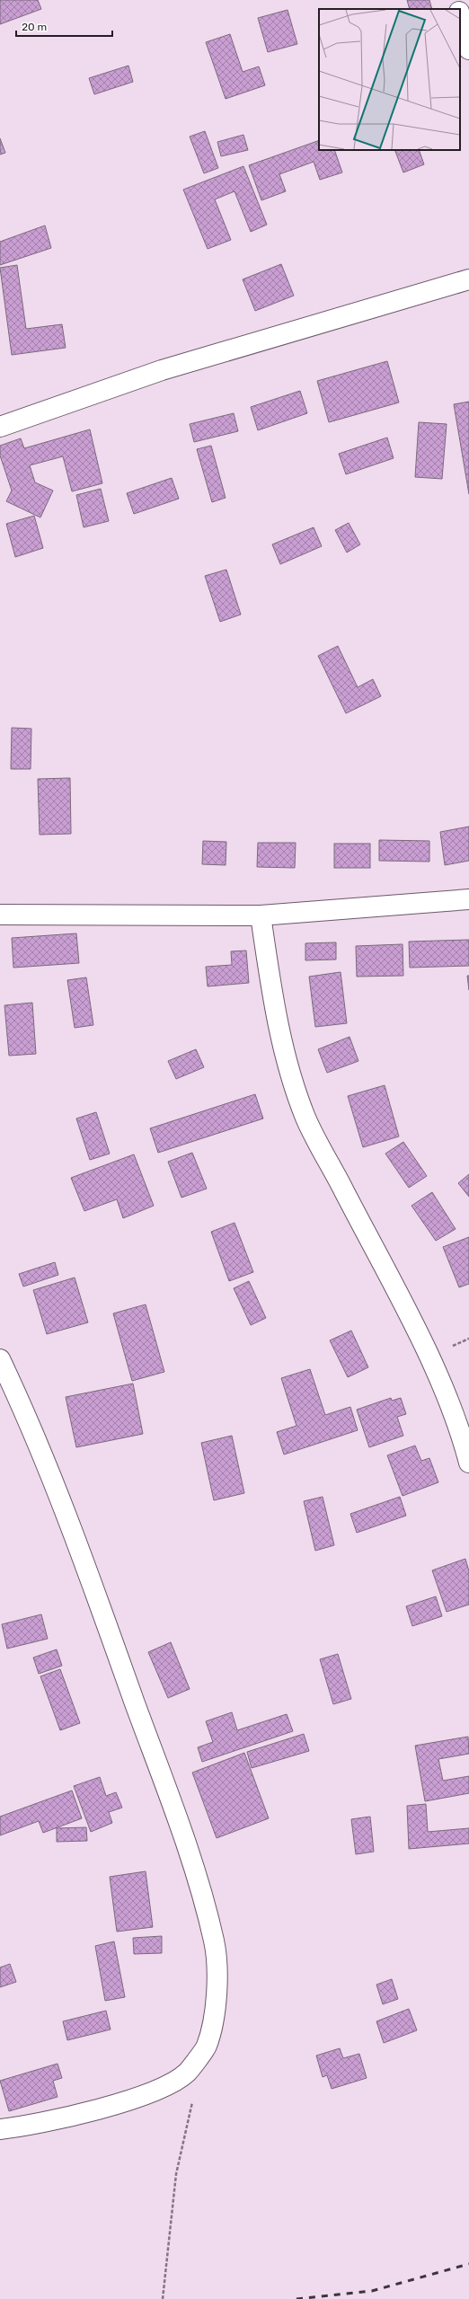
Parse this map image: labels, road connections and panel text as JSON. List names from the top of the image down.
{
  "scale_bar": "20 m"
}
